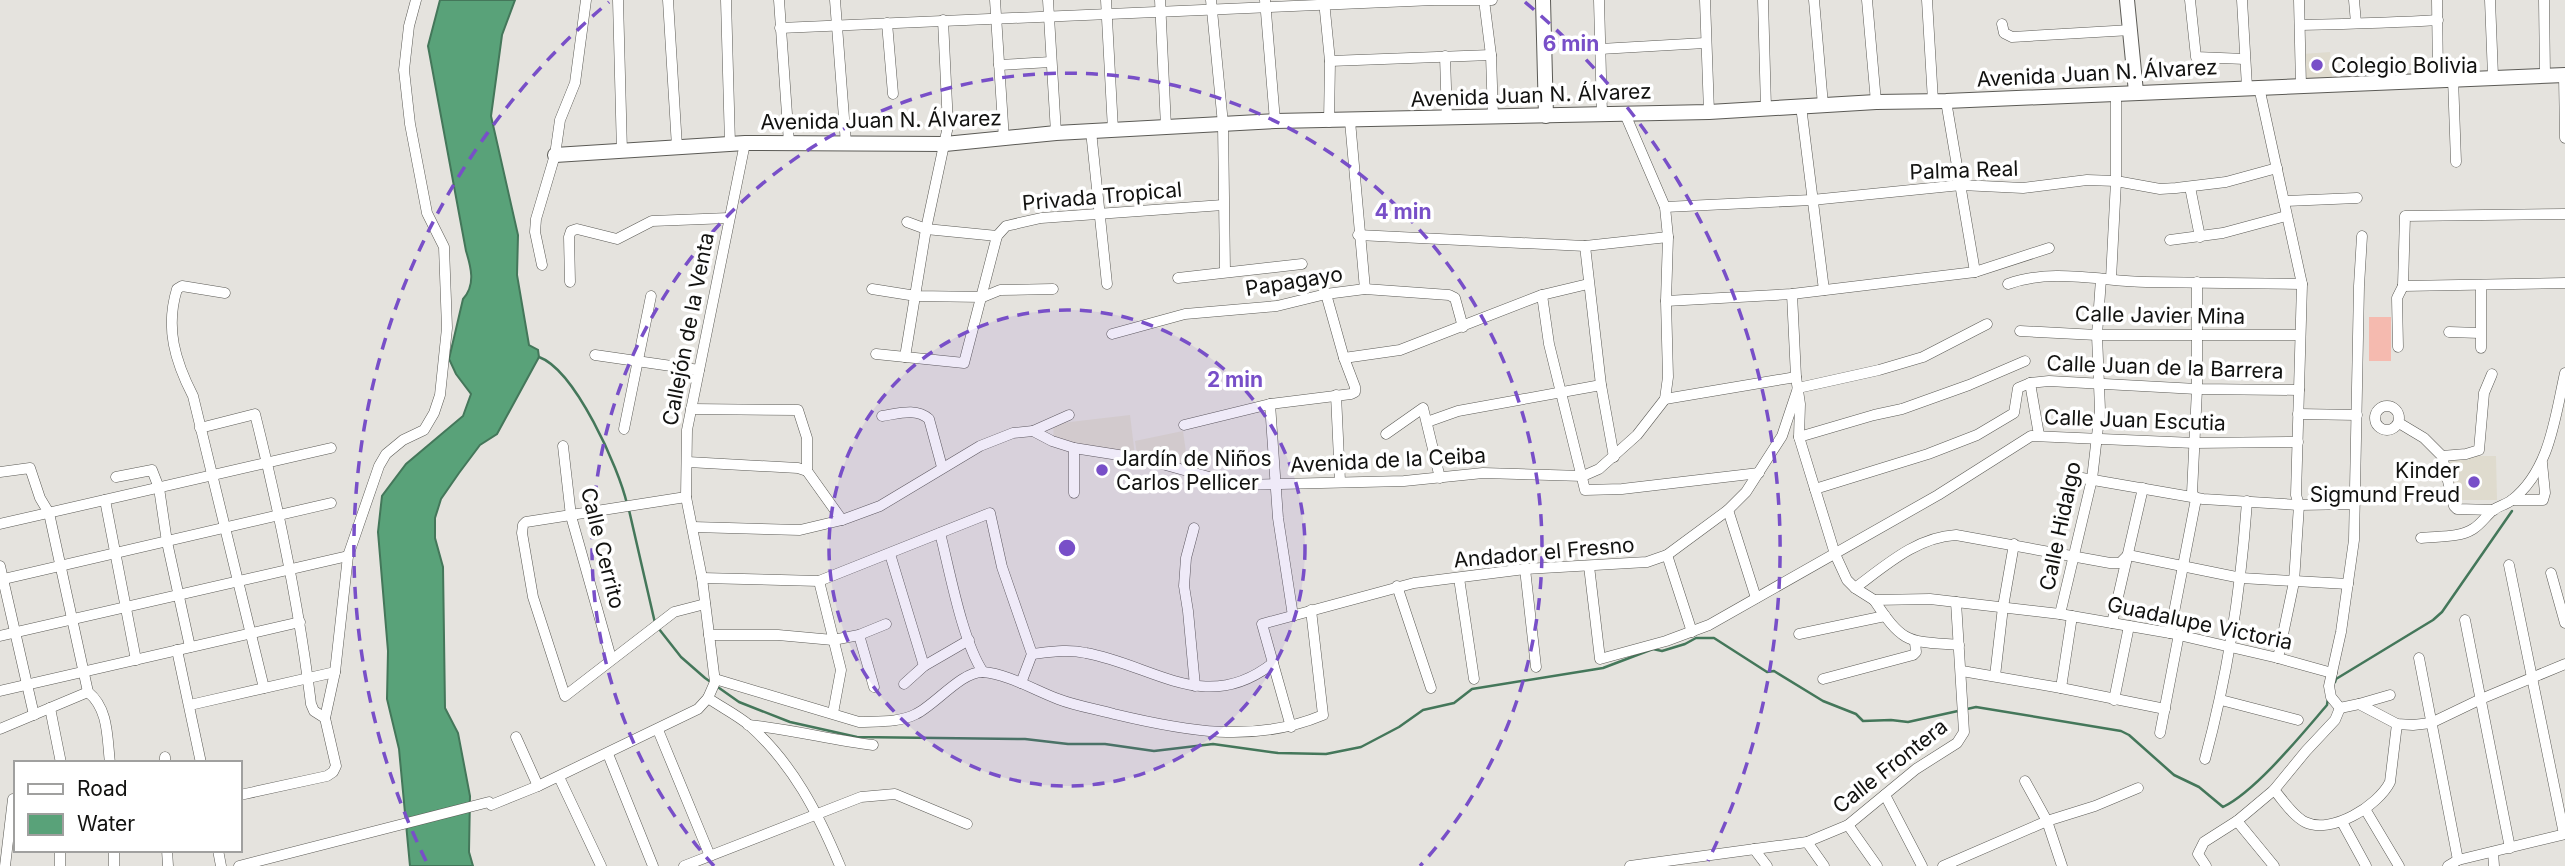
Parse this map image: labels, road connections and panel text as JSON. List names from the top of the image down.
{
  "streets": {
    "main road": ["Avenida Juan N. Álvarez"],
    "street": [
      "Palma Real",
      "Privada Tropical",
      "Papagayo",
      "Calle Javier Mina",
      "Callejón de la Venta",
      "Calle Juan de la Barrera",
      "Calle Juan Escutia",
      "Avenida de la Ceiba",
      "Calle Hidalgo",
      "Calle Cerrito",
      "Andador el Fresno",
      "Guadalupe Victoria",
      "Calle Frontera"
    ]
  },
  "crossings": [
    ["Avenida Juan N. Álvarez", "Callejón de la Venta"],
    ["Avenida Juan N. Álvarez", "Calle Hidalgo"],
    ["Palma Real", "Calle Hidalgo"],
    ["Calle Javier Mina", "Calle Hidalgo"],
    ["Calle Juan de la Barrera", "Calle Hidalgo"],
    ["Calle Juan Escutia", "Calle Hidalgo"],
    ["Calle Juan Escutia", "Andador el Fresno"],
    ["Calle Hidalgo", "Guadalupe Victoria"],
    ["Guadalupe Victoria", "Calle Frontera"]
  ],
  "places": ["Colegio Bolivia", "Jardín de Niños Carlos Pellicer", "Kinder Sigmund Freud"],
  "legend": ["Road", "Water"],
  "rings": ["6 min", "4 min", "2 min"]
}
